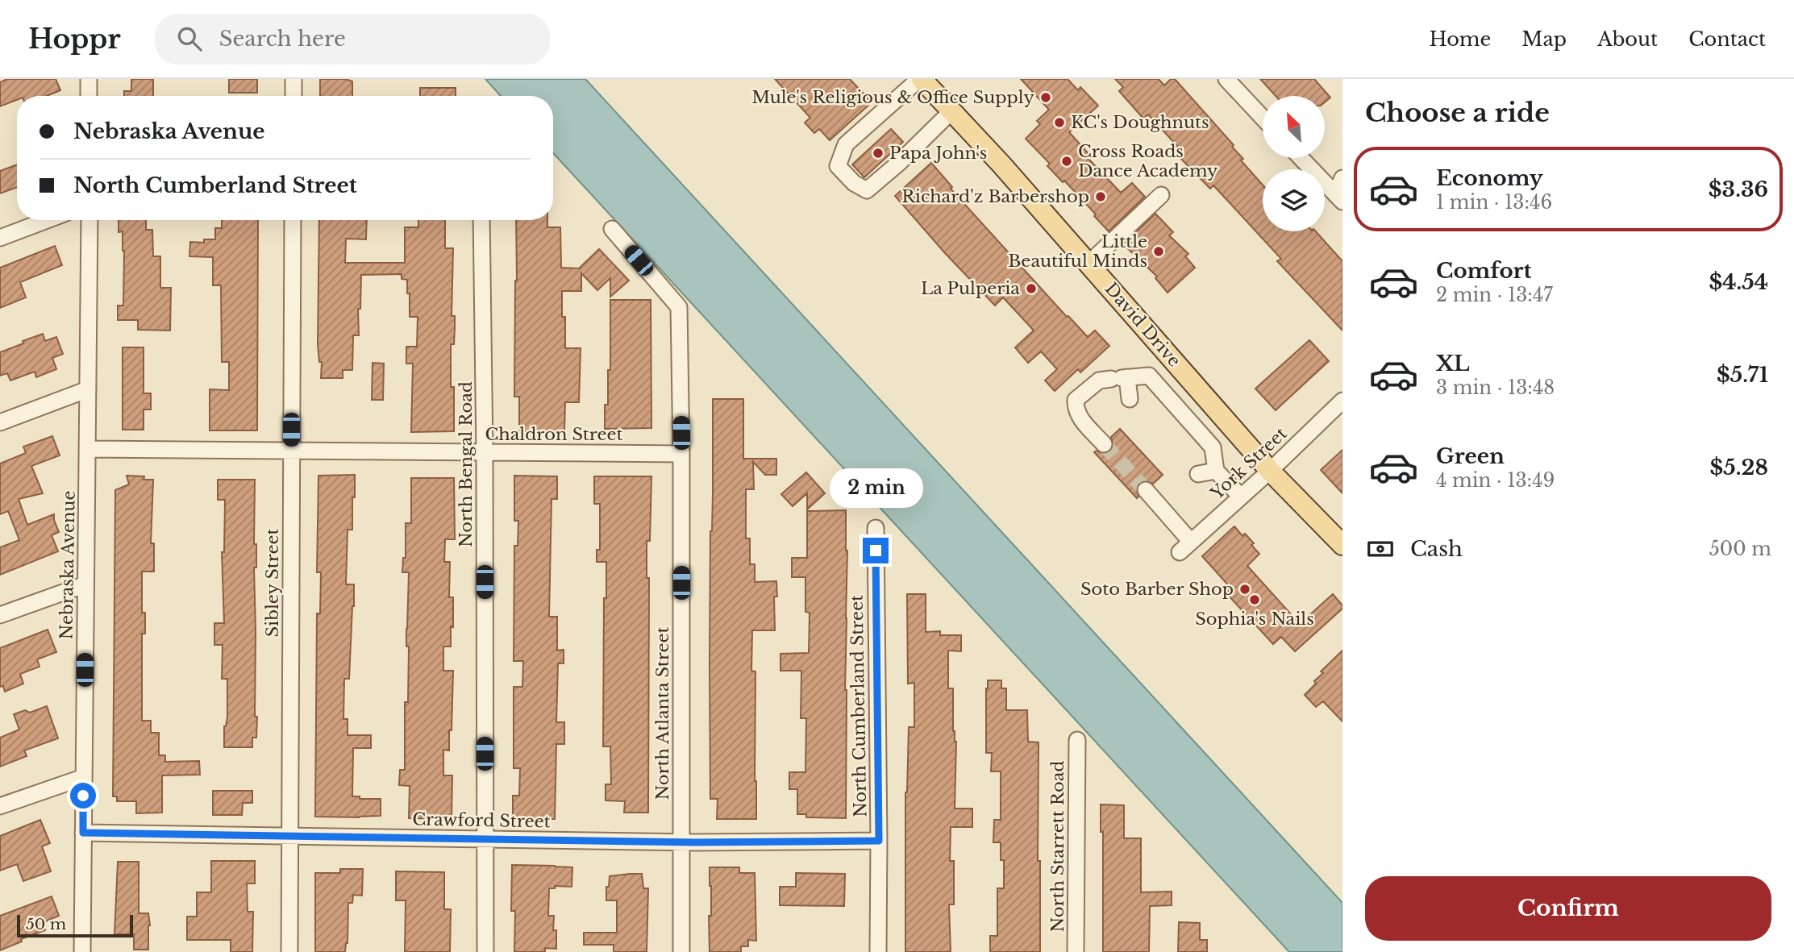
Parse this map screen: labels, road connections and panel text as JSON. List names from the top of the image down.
{
  "streets": {
    "main road": ["David Drive"],
    "street": [
      "Chaldron Street",
      "York Street",
      "North Bengal Road",
      "Nebraska Avenue",
      "Sibley Street",
      "North Cumberland Street",
      "North Atlanta Street",
      "Crawford Street",
      "North Starrett Road"
    ]
  },
  "crossings": [
    ["David Drive", "York Street"],
    ["Chaldron Street", "North Bengal Road"],
    ["Chaldron Street", "Nebraska Avenue"],
    ["Chaldron Street", "Sibley Street"],
    ["Chaldron Street", "North Atlanta Street"],
    ["North Bengal Road", "Crawford Street"],
    ["Nebraska Avenue", "Crawford Street"],
    ["Sibley Street", "Crawford Street"],
    ["North Cumberland Street", "Crawford Street"],
    ["North Atlanta Street", "Crawford Street"]
  ],
  "places": [
    "Mule's Religious & Office Supply",
    "KC's Doughnuts",
    "Papa John's",
    "Cross Roads Dance Academy",
    "Richard'z Barbershop",
    "Little Beautiful Minds",
    "La Pulperia",
    "Soto Barber Shop",
    "Sophia's Nails"
  ],
  "scale_bar": "50 m",
  "north": "top left",
  "page": {
    "header": "Hoppr",
    "search": "Search here",
    "nav": [
      "Home",
      "Map",
      "About",
      "Contact"
    ],
    "heading": "Choose a ride",
    "banner": ["Nebraska Avenue", "North Cumberland Street"],
    "list": [
      {
        "name": "Economy",
        "note": "1 min · 13:46",
        "value": "$3.36"
      },
      {
        "name": "Comfort",
        "note": "2 min · 13:47",
        "value": "$4.54"
      },
      {
        "name": "XL",
        "note": "3 min · 13:48",
        "value": "$5.71"
      },
      {
        "name": "Green",
        "note": "4 min · 13:49",
        "value": "$5.28"
      }
    ],
    "bubble": "2 min",
    "pay": ["Cash", "500 m"],
    "buttons": "Confirm",
    "scale": "50 m"
  }
}
